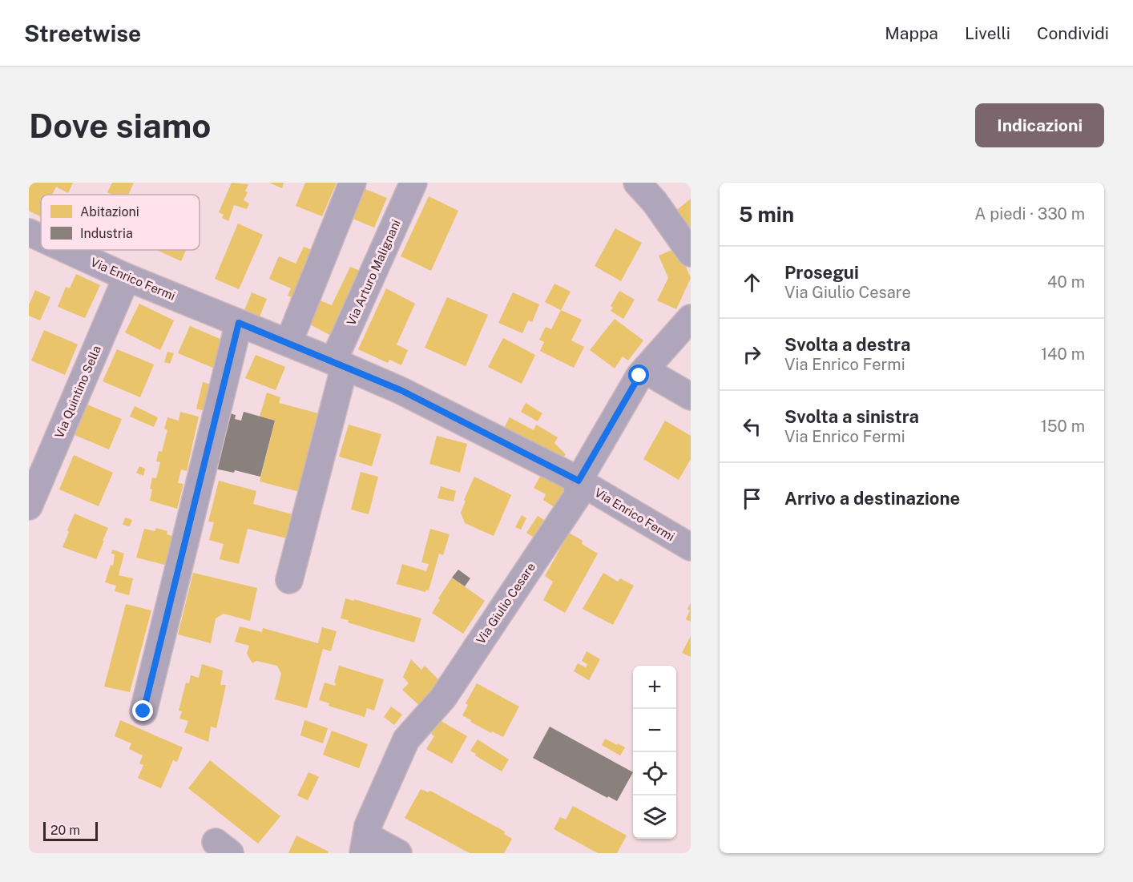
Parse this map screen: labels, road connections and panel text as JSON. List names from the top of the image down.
{
  "streets": {
    "street": [
      "Via Arturo Malignani",
      "Via Enrico Fermi",
      "Via Quintino Sella",
      "Via Giulio Cesare"
    ]
  },
  "crossings": [
    ["Via Arturo Malignani", "Via Enrico Fermi"],
    ["Via Enrico Fermi", "Via Quintino Sella"],
    ["Via Enrico Fermi", "Via Giulio Cesare"]
  ],
  "legend": ["Abitazioni", "Industria"],
  "scale_bar": "20 m",
  "page": {
    "header": "Streetwise",
    "nav": ["Mappa", "Livelli", "Condividi"],
    "buttons": "Indicazioni",
    "title": "Dove siamo",
    "heading": ["5 min", "A piedi · 330 m"],
    "list": [
      ["Prosegui", "Via Giulio Cesare", "40 m"],
      ["Svolta a destra", "Via Enrico Fermi", "140 m"],
      ["Svolta a sinistra", "Via Enrico Fermi", "150 m"],
      "Arrivo a destinazione"
    ],
    "map_buttons": ["+", "−"],
    "scale": "20 m"
  }
}
